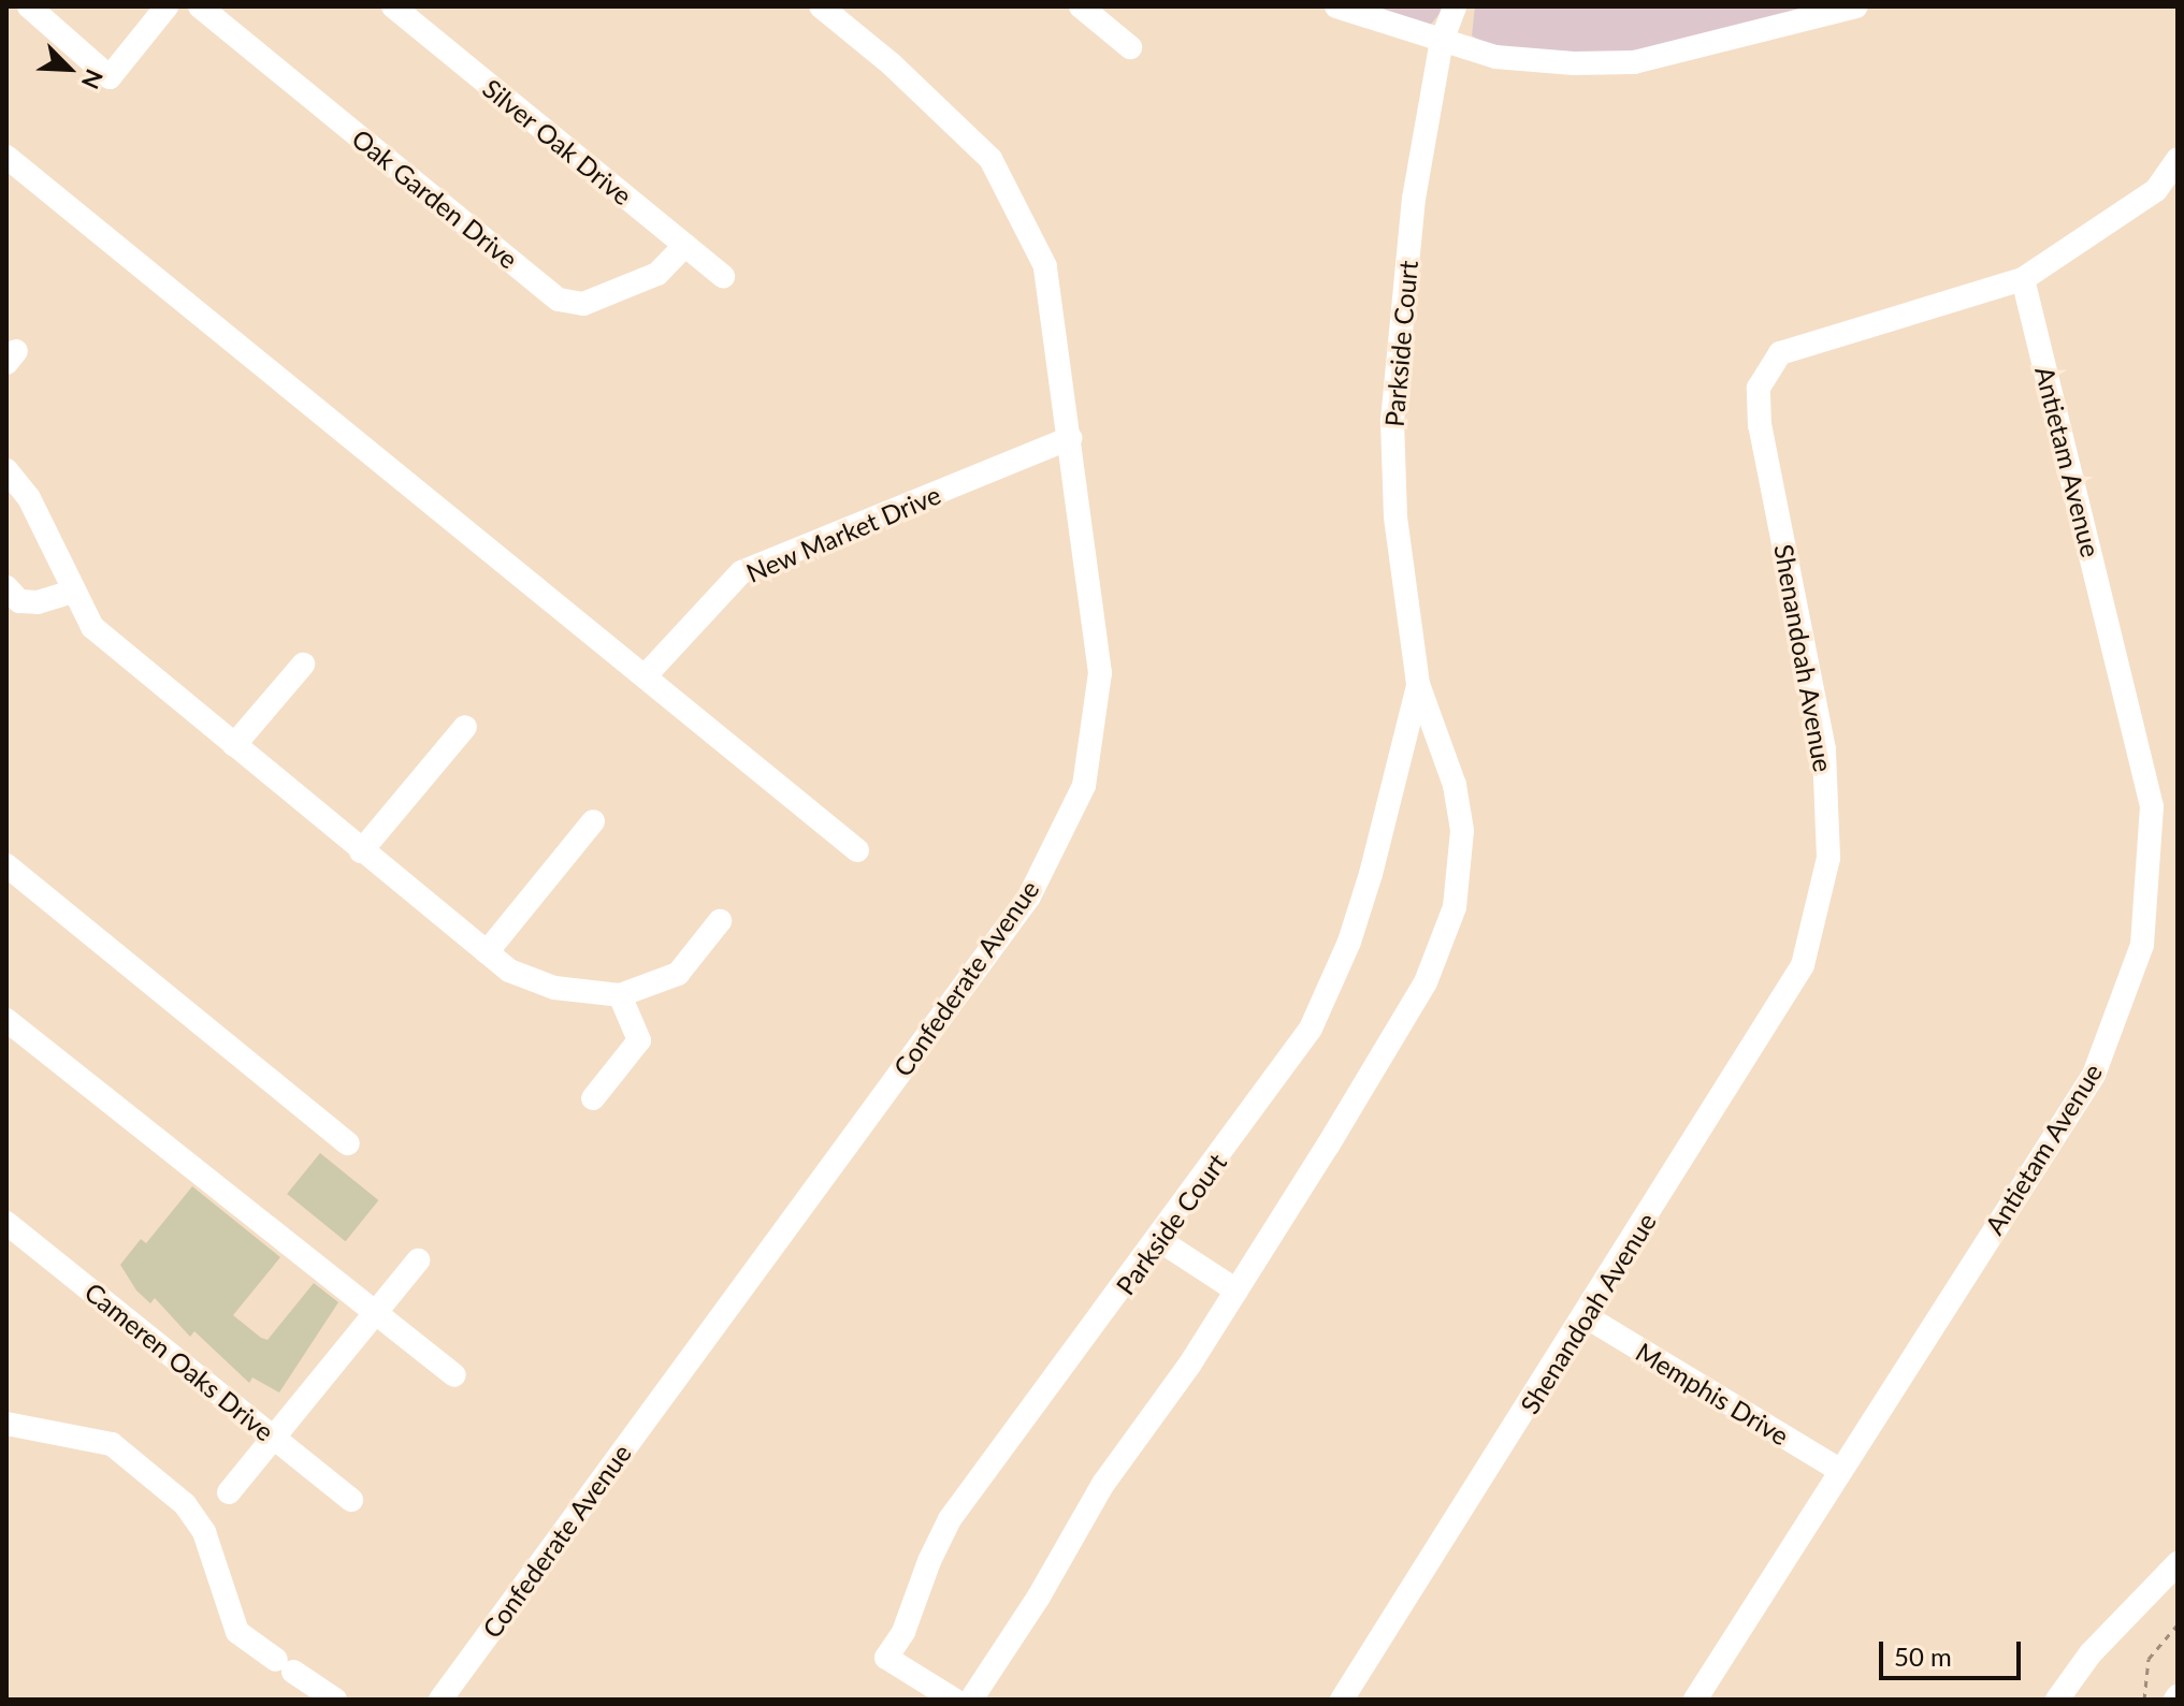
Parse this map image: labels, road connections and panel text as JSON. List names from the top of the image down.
{
  "streets": {
    "street": [
      "Silver Oak Drive",
      "Oak Garden Drive",
      "Parkside Court",
      "Antietam Avenue",
      "New Market Drive",
      "Shenandoah Avenue",
      "Confederate Avenue",
      "Cameren Oaks Drive",
      "Memphis Drive"
    ]
  },
  "crossings": [
    ["Silver Oak Drive", "Oak Garden Drive"],
    ["Antietam Avenue", "Shenandoah Avenue"],
    ["Antietam Avenue", "Memphis Drive"],
    ["New Market Drive", "Confederate Avenue"],
    ["Shenandoah Avenue", "Memphis Drive"]
  ],
  "scale_bar": "50 m",
  "north": "bottom right"
}
